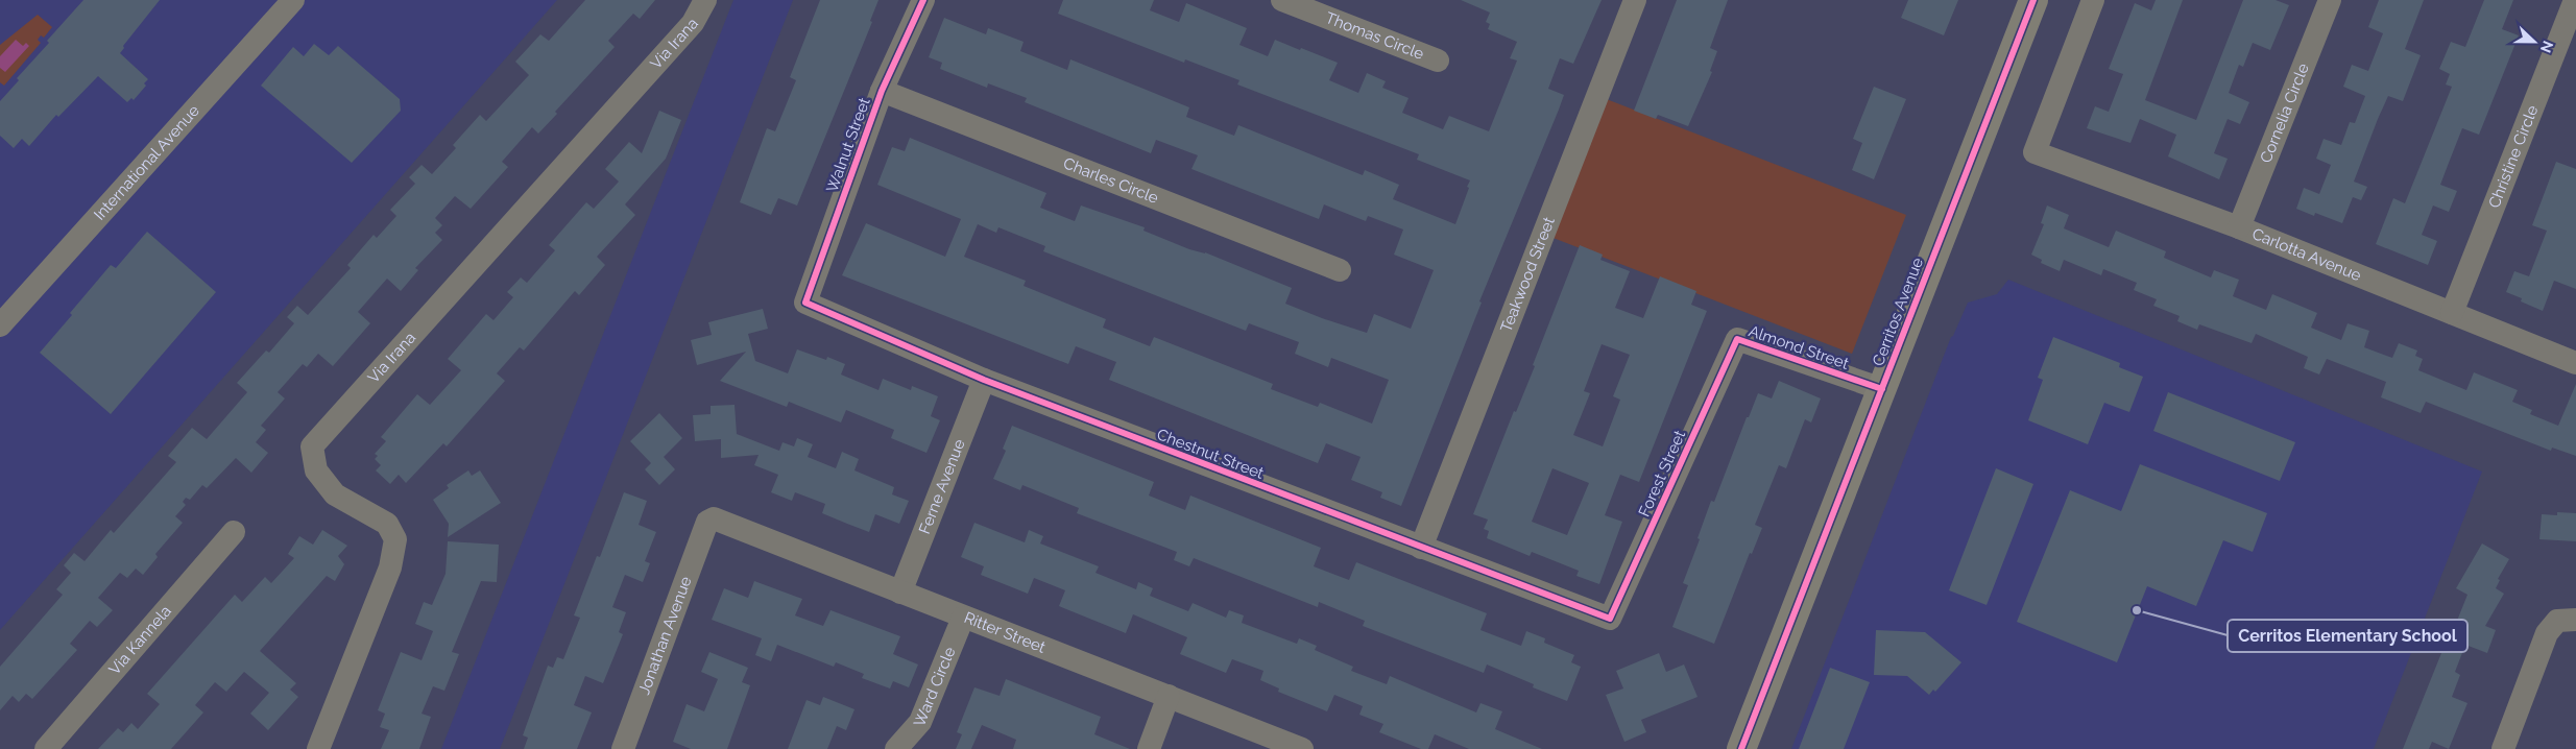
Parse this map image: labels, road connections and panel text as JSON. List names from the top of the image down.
{
  "streets": {
    "main road": ["Cerritos Avenue"],
    "street": [
      "Thomas Circle",
      "Via Irana",
      "Cornelia Circle",
      "Walnut Street",
      "Christine Circle",
      "International Avenue",
      "Charles Circle",
      "Carlotta Avenue",
      "Teakwood Street",
      "Almond Street",
      "Chestnut Street",
      "Forest Street",
      "Ferne Avenue",
      "Ritter Street",
      "Jonathan Avenue",
      "Via Kannela",
      "Ward Circle"
    ]
  },
  "crossings": [
    ["Cornelia Circle", "Carlotta Avenue"],
    ["Walnut Street", "Charles Circle"],
    ["Walnut Street", "Chestnut Street"],
    ["Christine Circle", "Carlotta Avenue"],
    ["Teakwood Street", "Chestnut Street"],
    ["Cerritos Avenue", "Almond Street"],
    ["Almond Street", "Forest Street"],
    ["Chestnut Street", "Forest Street"],
    ["Chestnut Street", "Ferne Avenue"],
    ["Ferne Avenue", "Ritter Street"],
    ["Ritter Street", "Jonathan Avenue"],
    ["Ritter Street", "Ward Circle"]
  ],
  "places": ["Cerritos Elementary School"],
  "north": "right"
}
